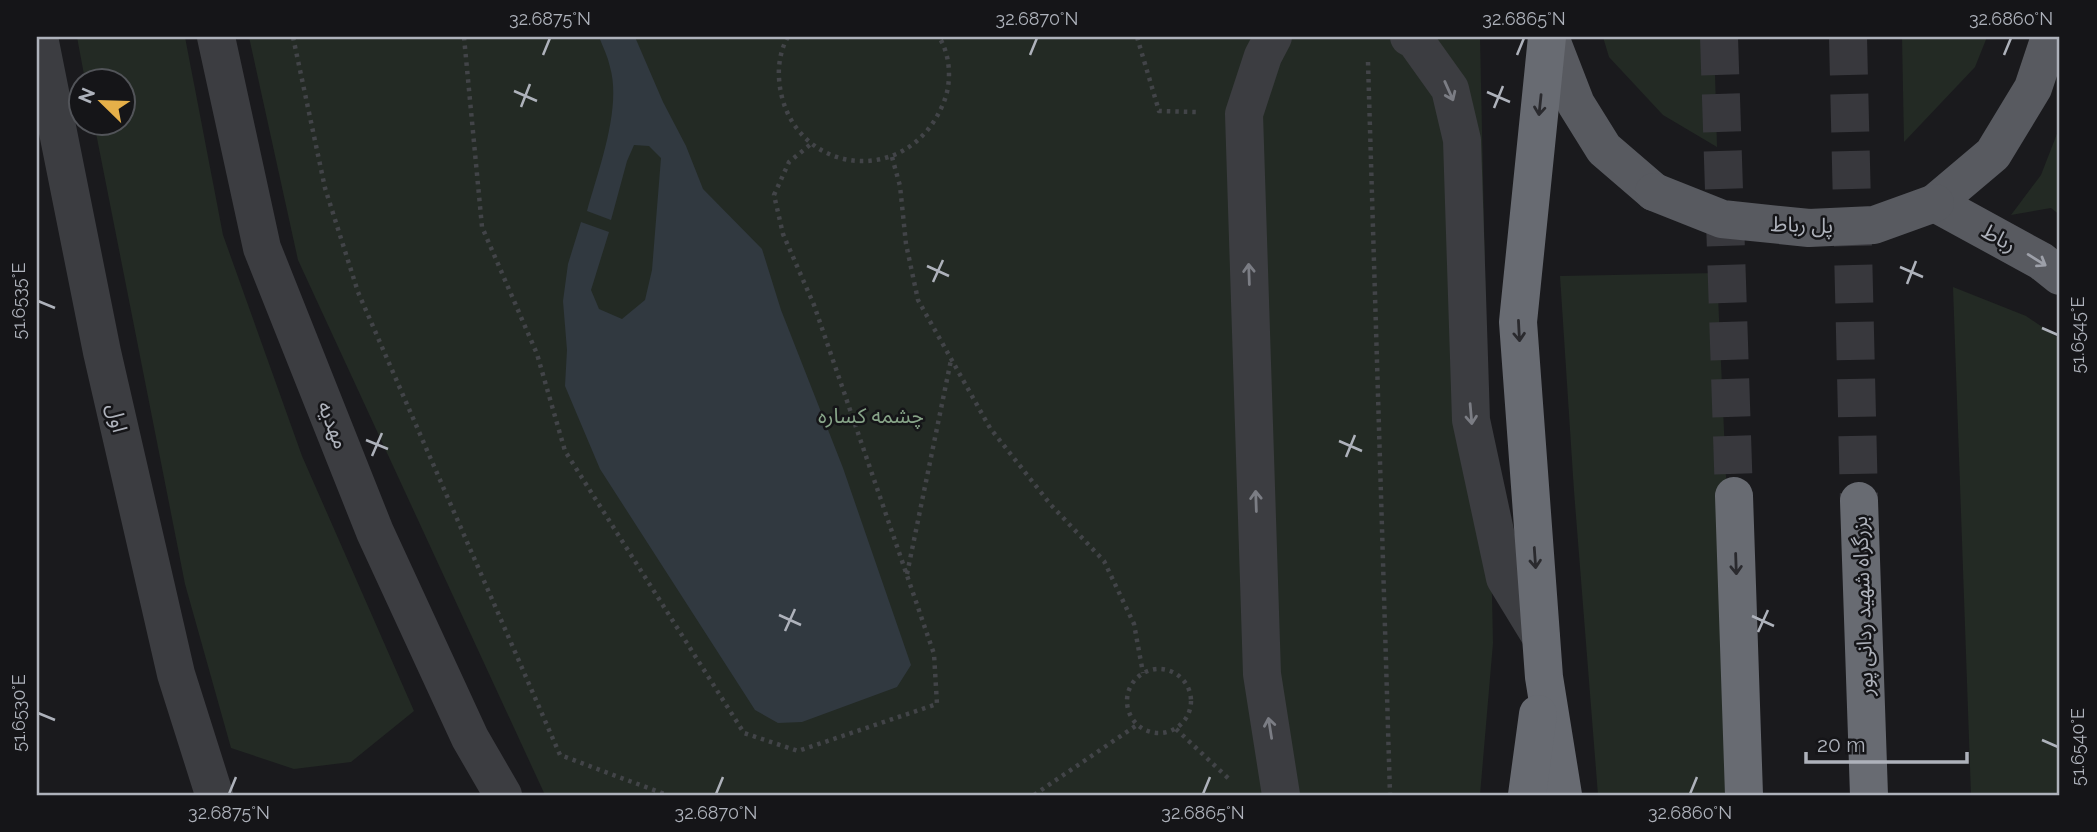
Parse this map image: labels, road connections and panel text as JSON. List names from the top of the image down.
{
  "streets": {
    "highway": ["بزرگراه شهید ردانی پور"],
    "main road": ["پل رباط", "رباط"],
    "street": ["اول", "مهدیه"]
  },
  "crossings": [
    ["پل رباط", "رباط"]
  ],
  "one_way": ["رباط"],
  "parks": ["چشمه کساره"],
  "scale_bar": "20 m",
  "north": "top left",
  "coordinates": [
    "32.6875°N",
    "32.6870°N",
    "32.6865°N",
    "32.6860°N",
    "51.6535°E",
    "51.6545°E",
    "51.6530°E",
    "51.6540°E"
  ]
}
